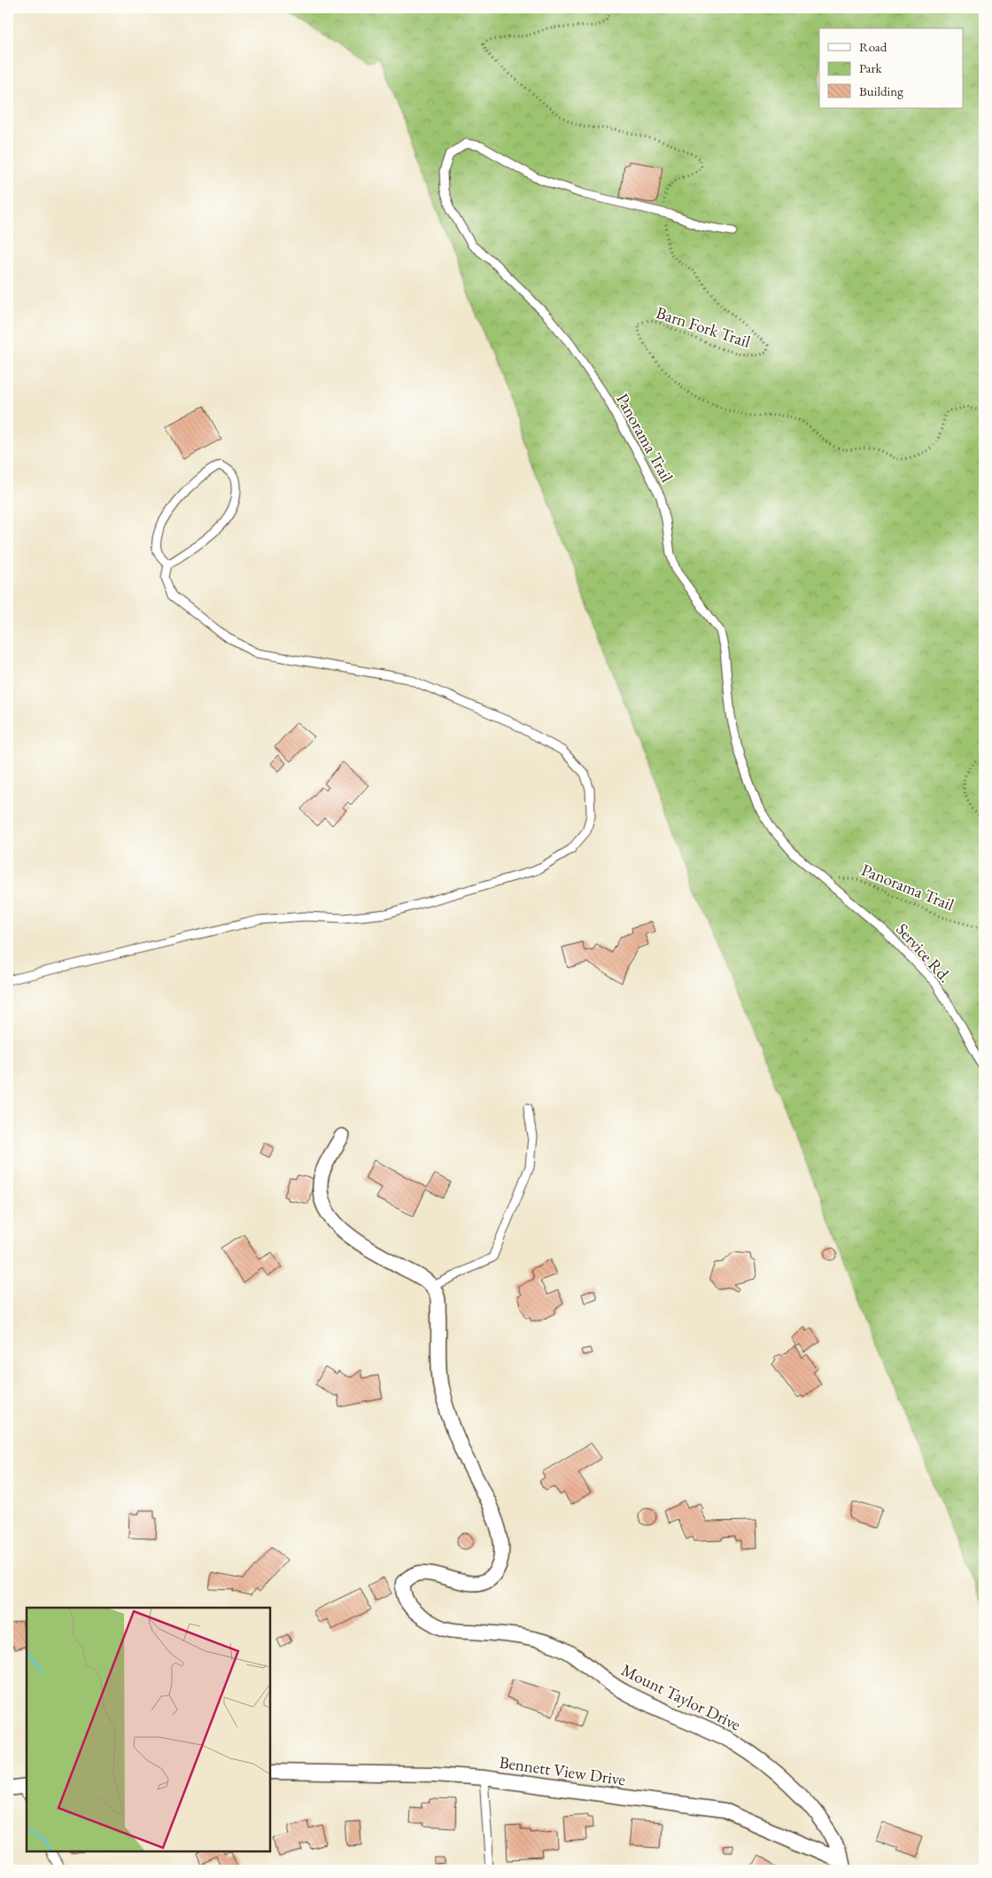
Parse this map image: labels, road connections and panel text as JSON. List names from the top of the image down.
{
  "streets": {
    "street": ["Mount Taylor Drive", "Bennett View Drive"],
    "lane": ["Panorama Trail", "Service Rd."],
    "path": ["Barn Fork Trail"]
  },
  "crossings": [
    ["Barn Fork Trail", "Panorama Trail"],
    ["Panorama Trail", "Service Rd."],
    ["Mount Taylor Drive", "Bennett View Drive"]
  ],
  "legend": ["Road", "Park", "Building"]
}
